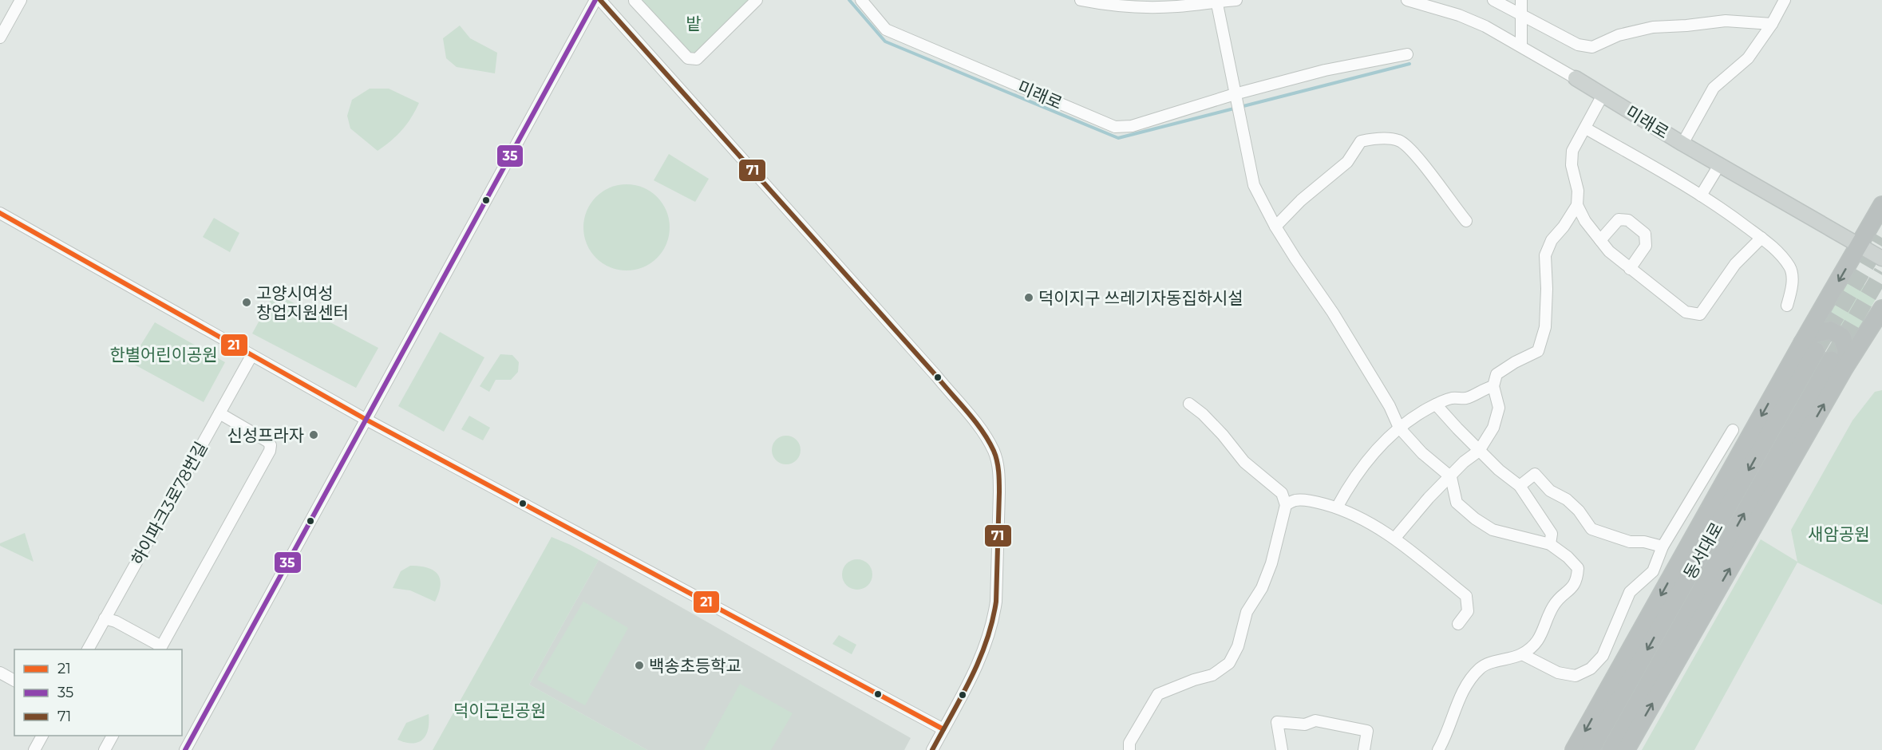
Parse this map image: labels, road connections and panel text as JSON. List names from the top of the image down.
{
  "streets": {
    "highway": ["동서대로"],
    "main road": ["미래로"],
    "street": ["하이파크3로78번길"]
  },
  "parks": [
    "밭",
    "한별어린이공원",
    "새암공원",
    "덕이근린공원"
  ],
  "places": [
    "덕이지구 쓰레기자동집하시설",
    "고양시여성 창업지원센터",
    "신성프라자",
    "백송초등학교"
  ],
  "lines": ["transit line 35", "transit line 71", "transit line 21"],
  "legend": ["21", "35", "71"]
}
